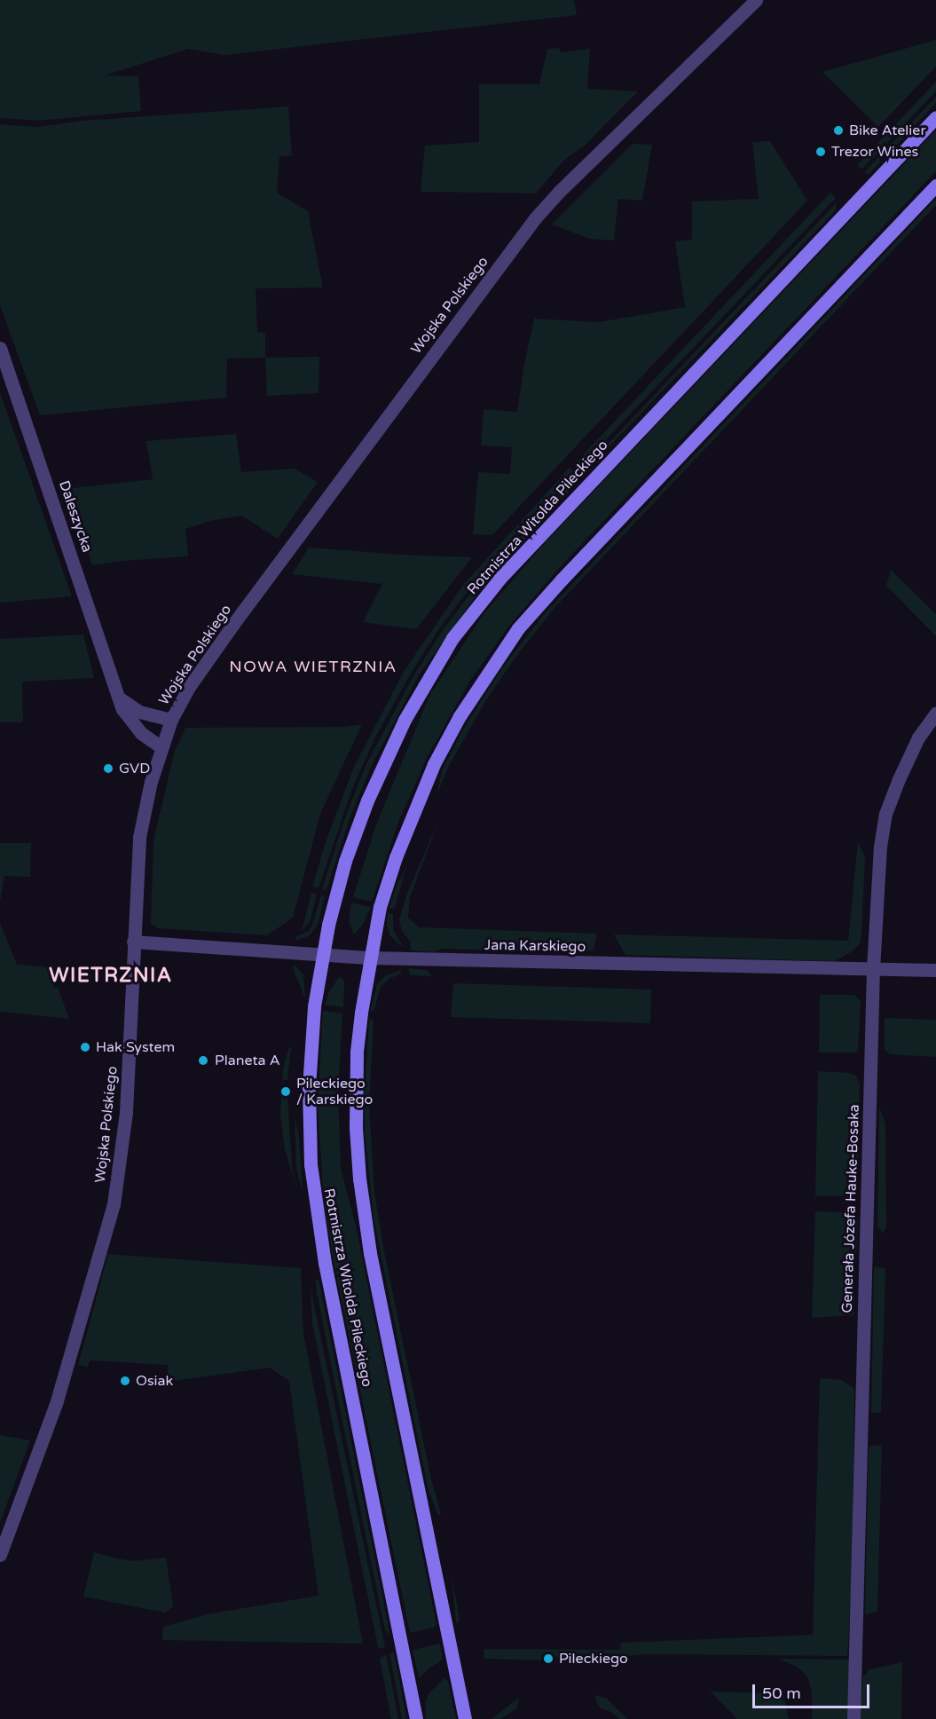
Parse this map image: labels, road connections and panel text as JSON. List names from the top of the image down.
{
  "streets": {
    "main road": ["Rotmistrza Witolda Pileckiego"],
    "street": [
      "Wojska Polskiego",
      "Daleszycka",
      "Jana Karskiego",
      "Generała Józefa Hauke-Bosaka"
    ]
  },
  "crossings": [
    ["Wojska Polskiego", "Daleszycka"],
    ["Wojska Polskiego", "Jana Karskiego"],
    ["Rotmistrza Witolda Pileckiego", "Jana Karskiego"],
    ["Jana Karskiego", "Generała Józefa Hauke-Bosaka"]
  ],
  "districts": ["NOWA WIETRZNIA", "WIETRZNIA"],
  "places": [
    "Bike Atelier",
    "Trezor Wines",
    "GVD",
    "Hak System",
    "Planeta A",
    "Pileckiego / Karskiego",
    "Osiak",
    "Pileckiego"
  ],
  "scale_bar": "50 m"
}
